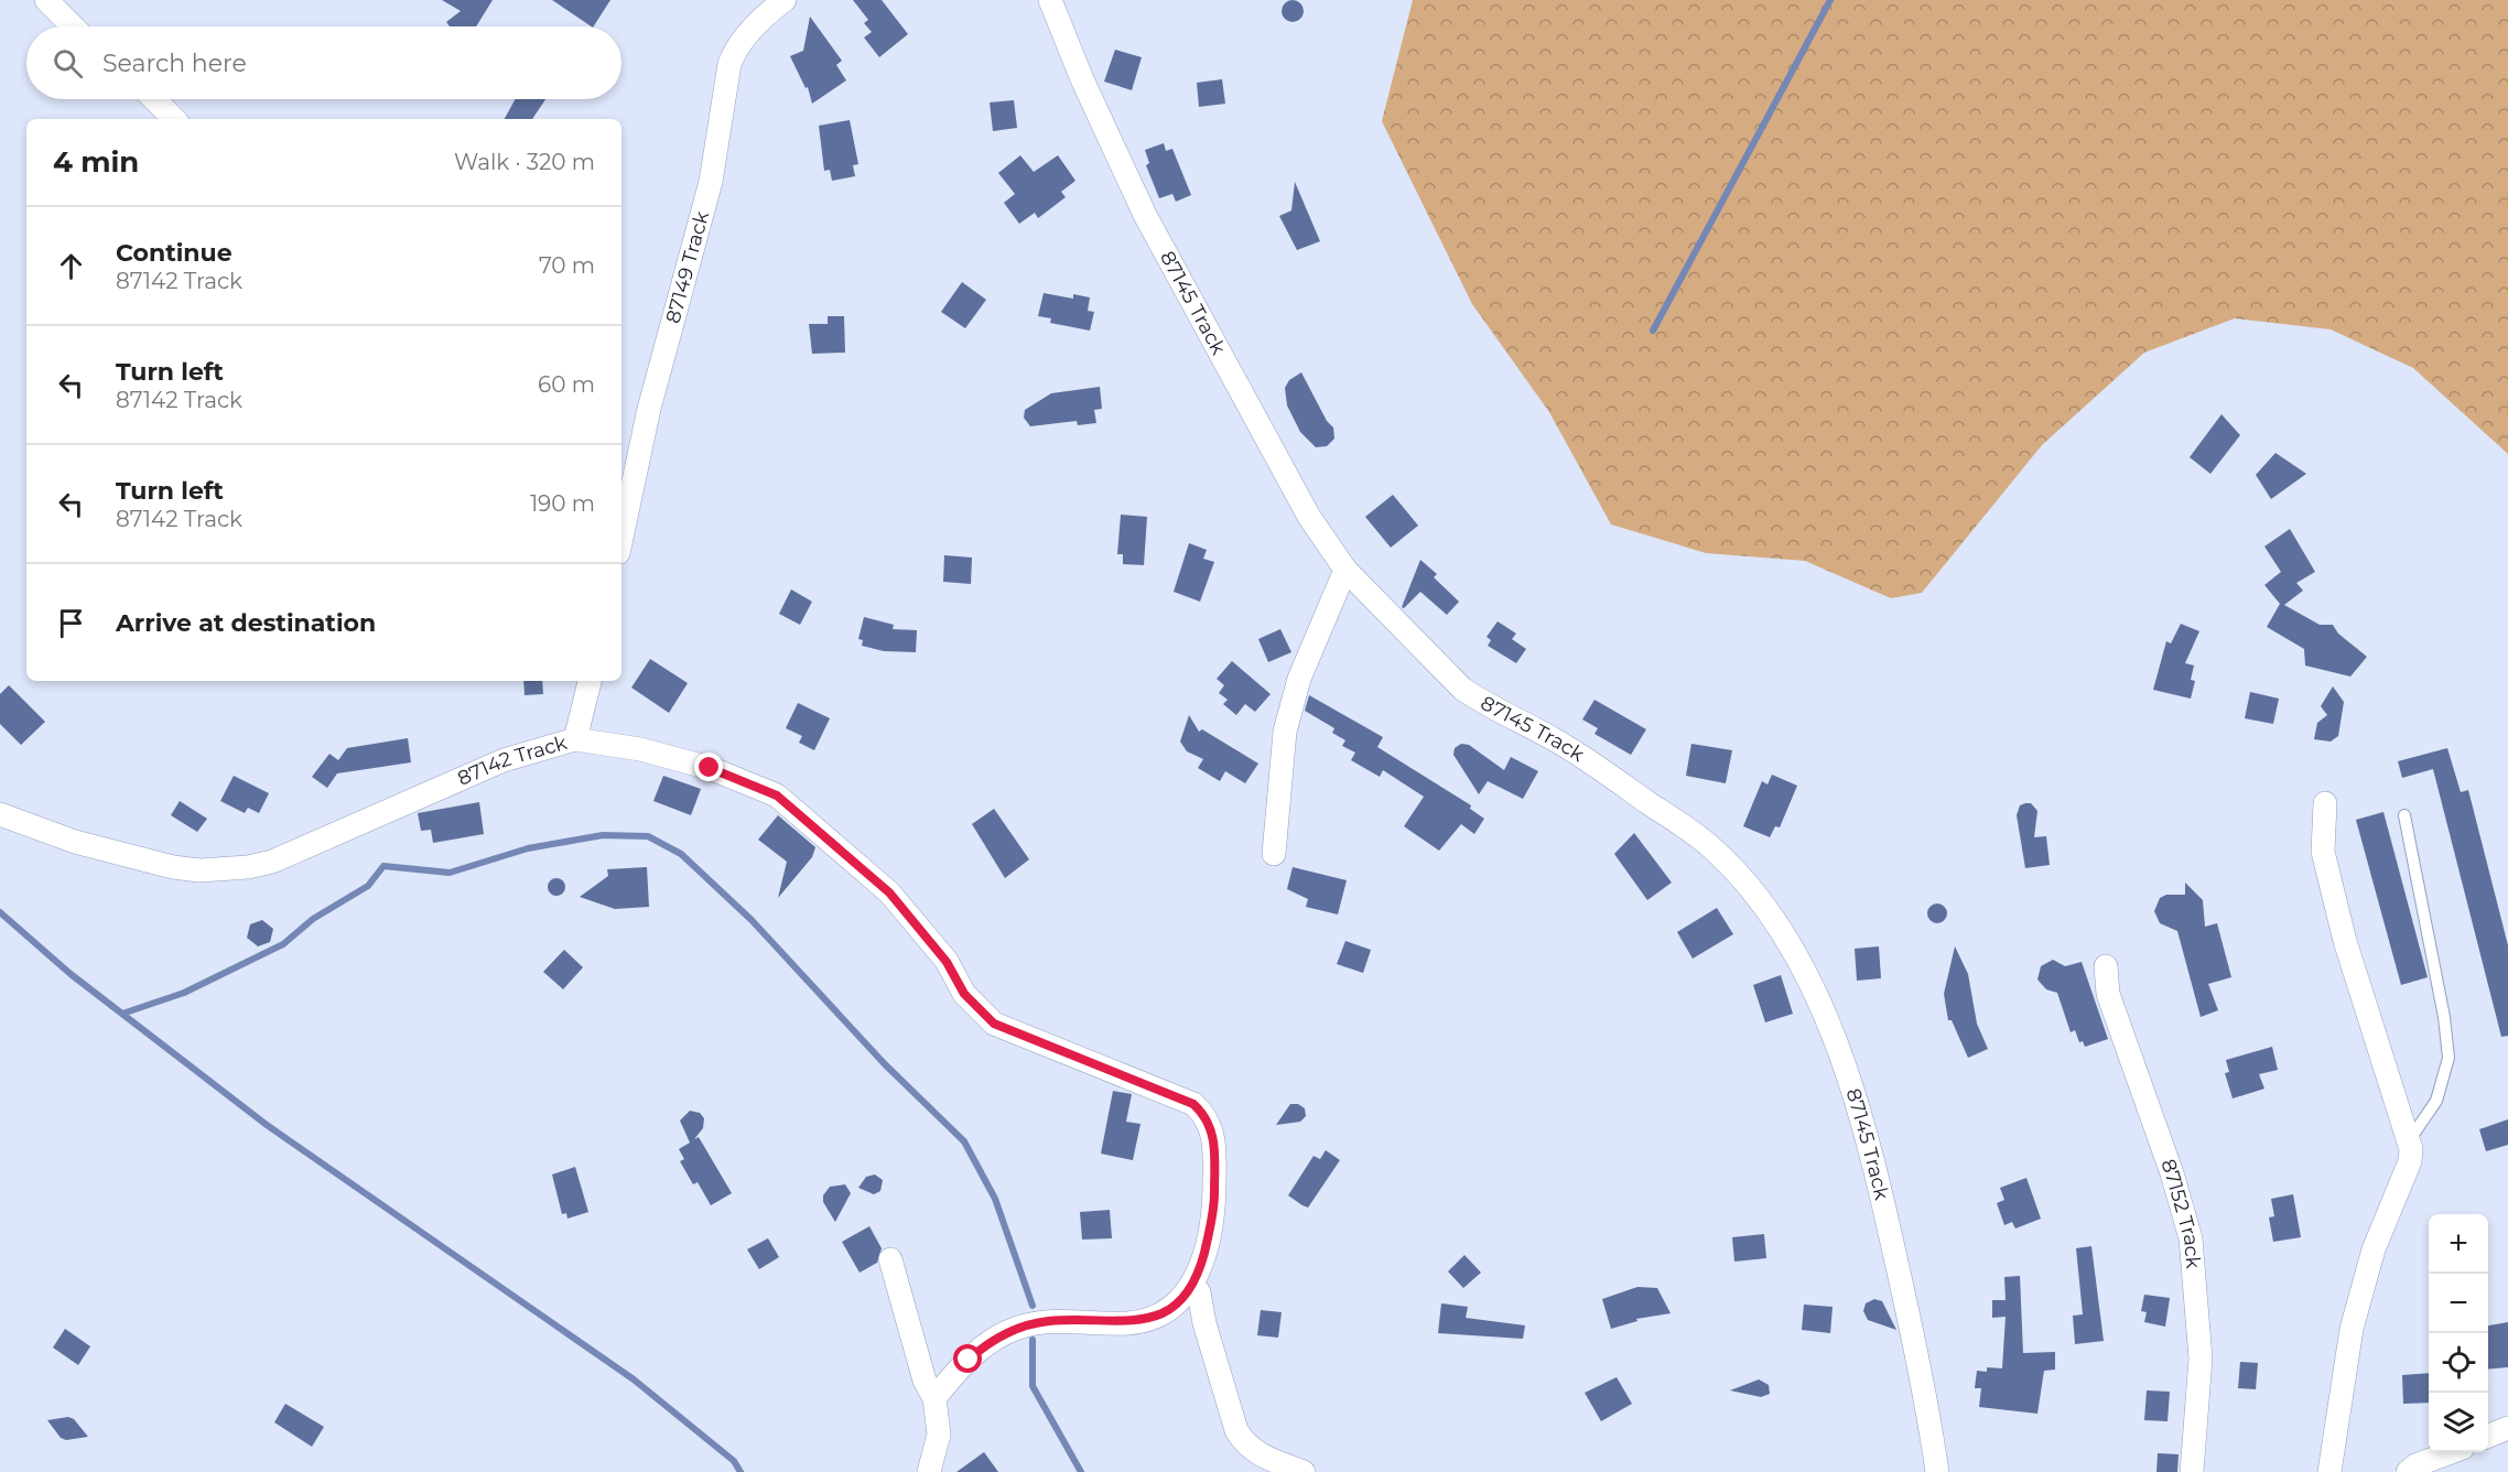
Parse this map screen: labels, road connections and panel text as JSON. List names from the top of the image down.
{
  "streets": {
    "street": [
      "87149 Track",
      "87145 Track",
      "87142 Track",
      "87152 Track"
    ]
  },
  "page": {
    "search": "Search here",
    "heading": ["4 min", "Walk · 320 m"],
    "list": [
      ["Continue", "87142 Track", "70 m"],
      ["Turn left", "87142 Track", "60 m"],
      ["Turn left", "87142 Track", "190 m"],
      "Arrive at destination"
    ],
    "map_buttons": ["+", "−"]
  }
}
